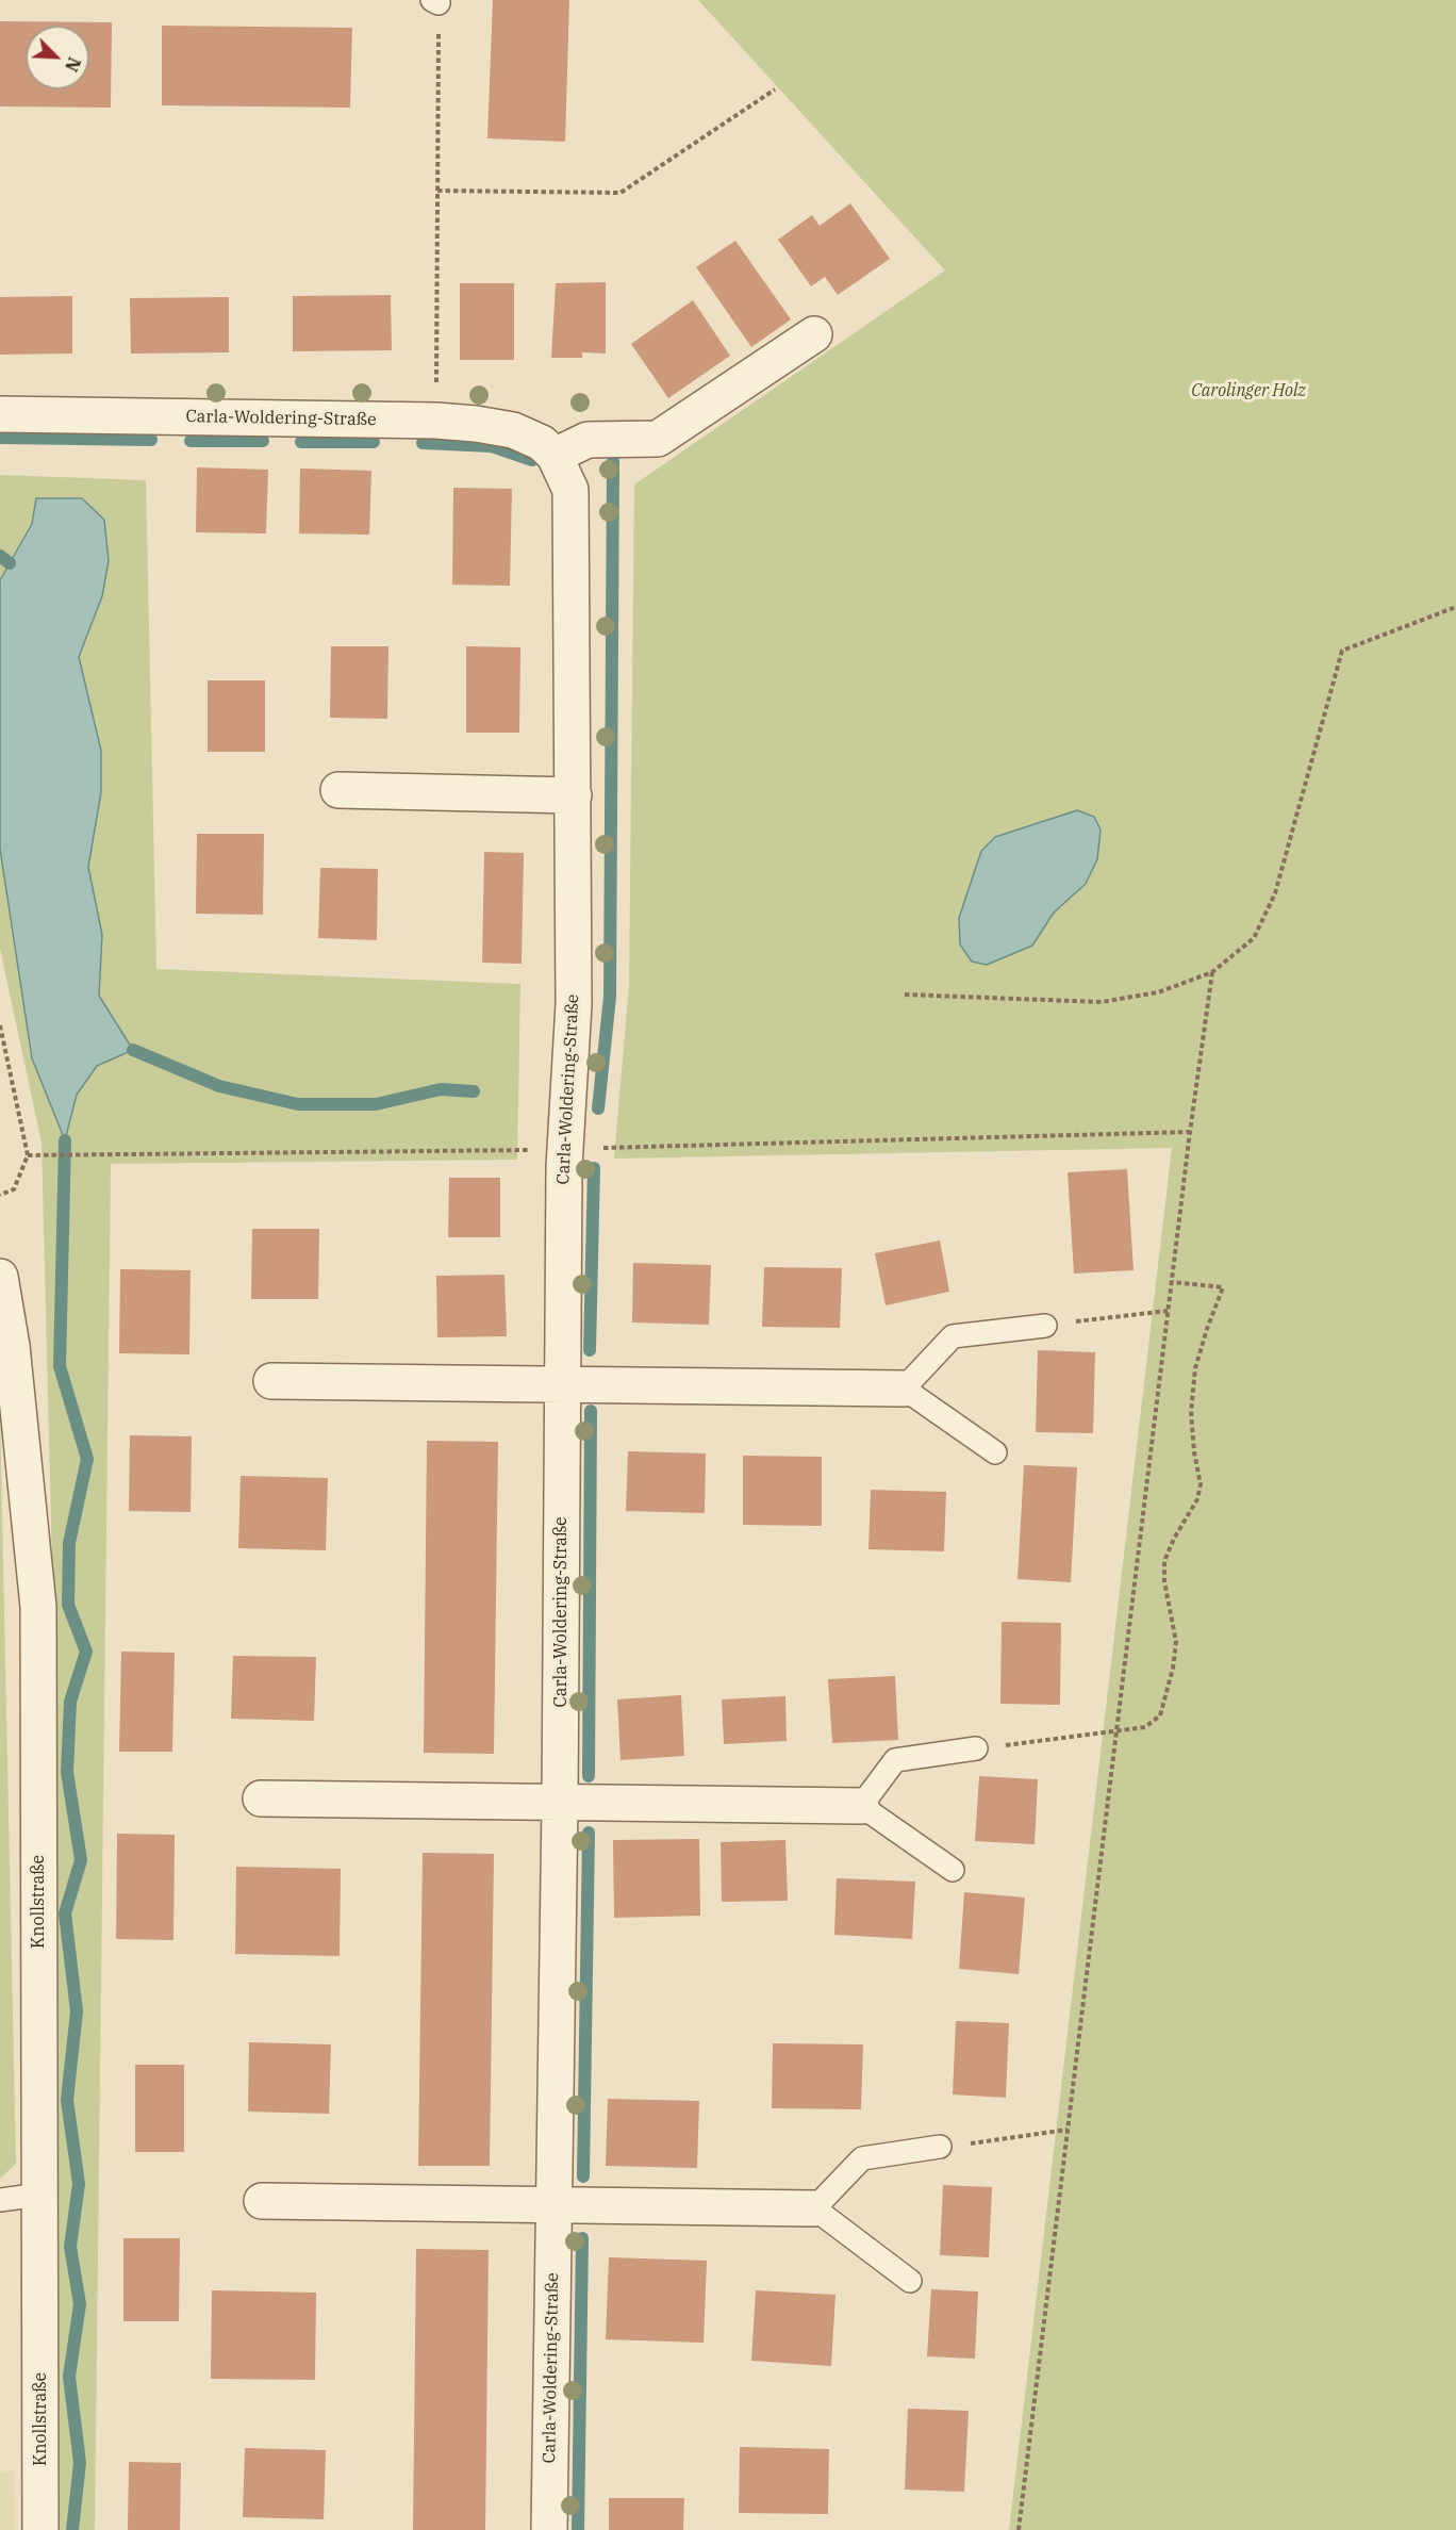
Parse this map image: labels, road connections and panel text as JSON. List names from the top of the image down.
{
  "streets": {
    "street": ["Carla-Woldering-Straße", "Knollstraße"]
  },
  "parks": ["Carolinger Holz"],
  "north": "bottom right"
}
